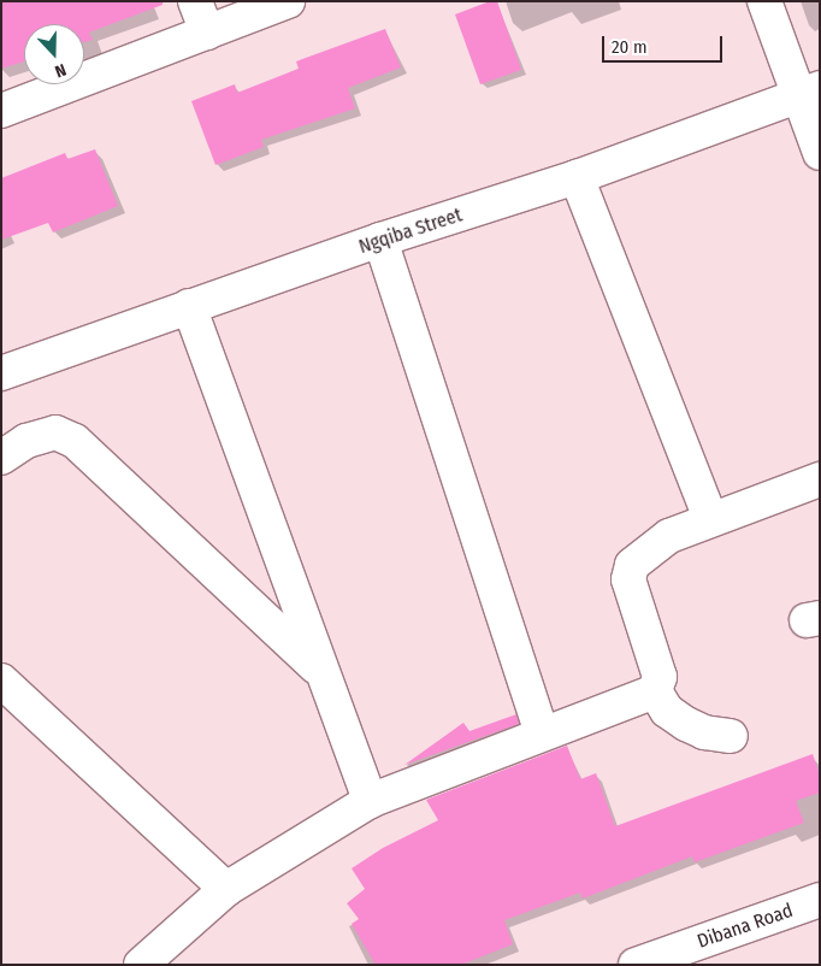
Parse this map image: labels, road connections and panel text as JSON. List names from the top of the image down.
{
  "streets": {
    "street": ["Ngqiba Street", "Dibana Road"]
  },
  "scale_bar": "20 m",
  "north": "bottom"
}
